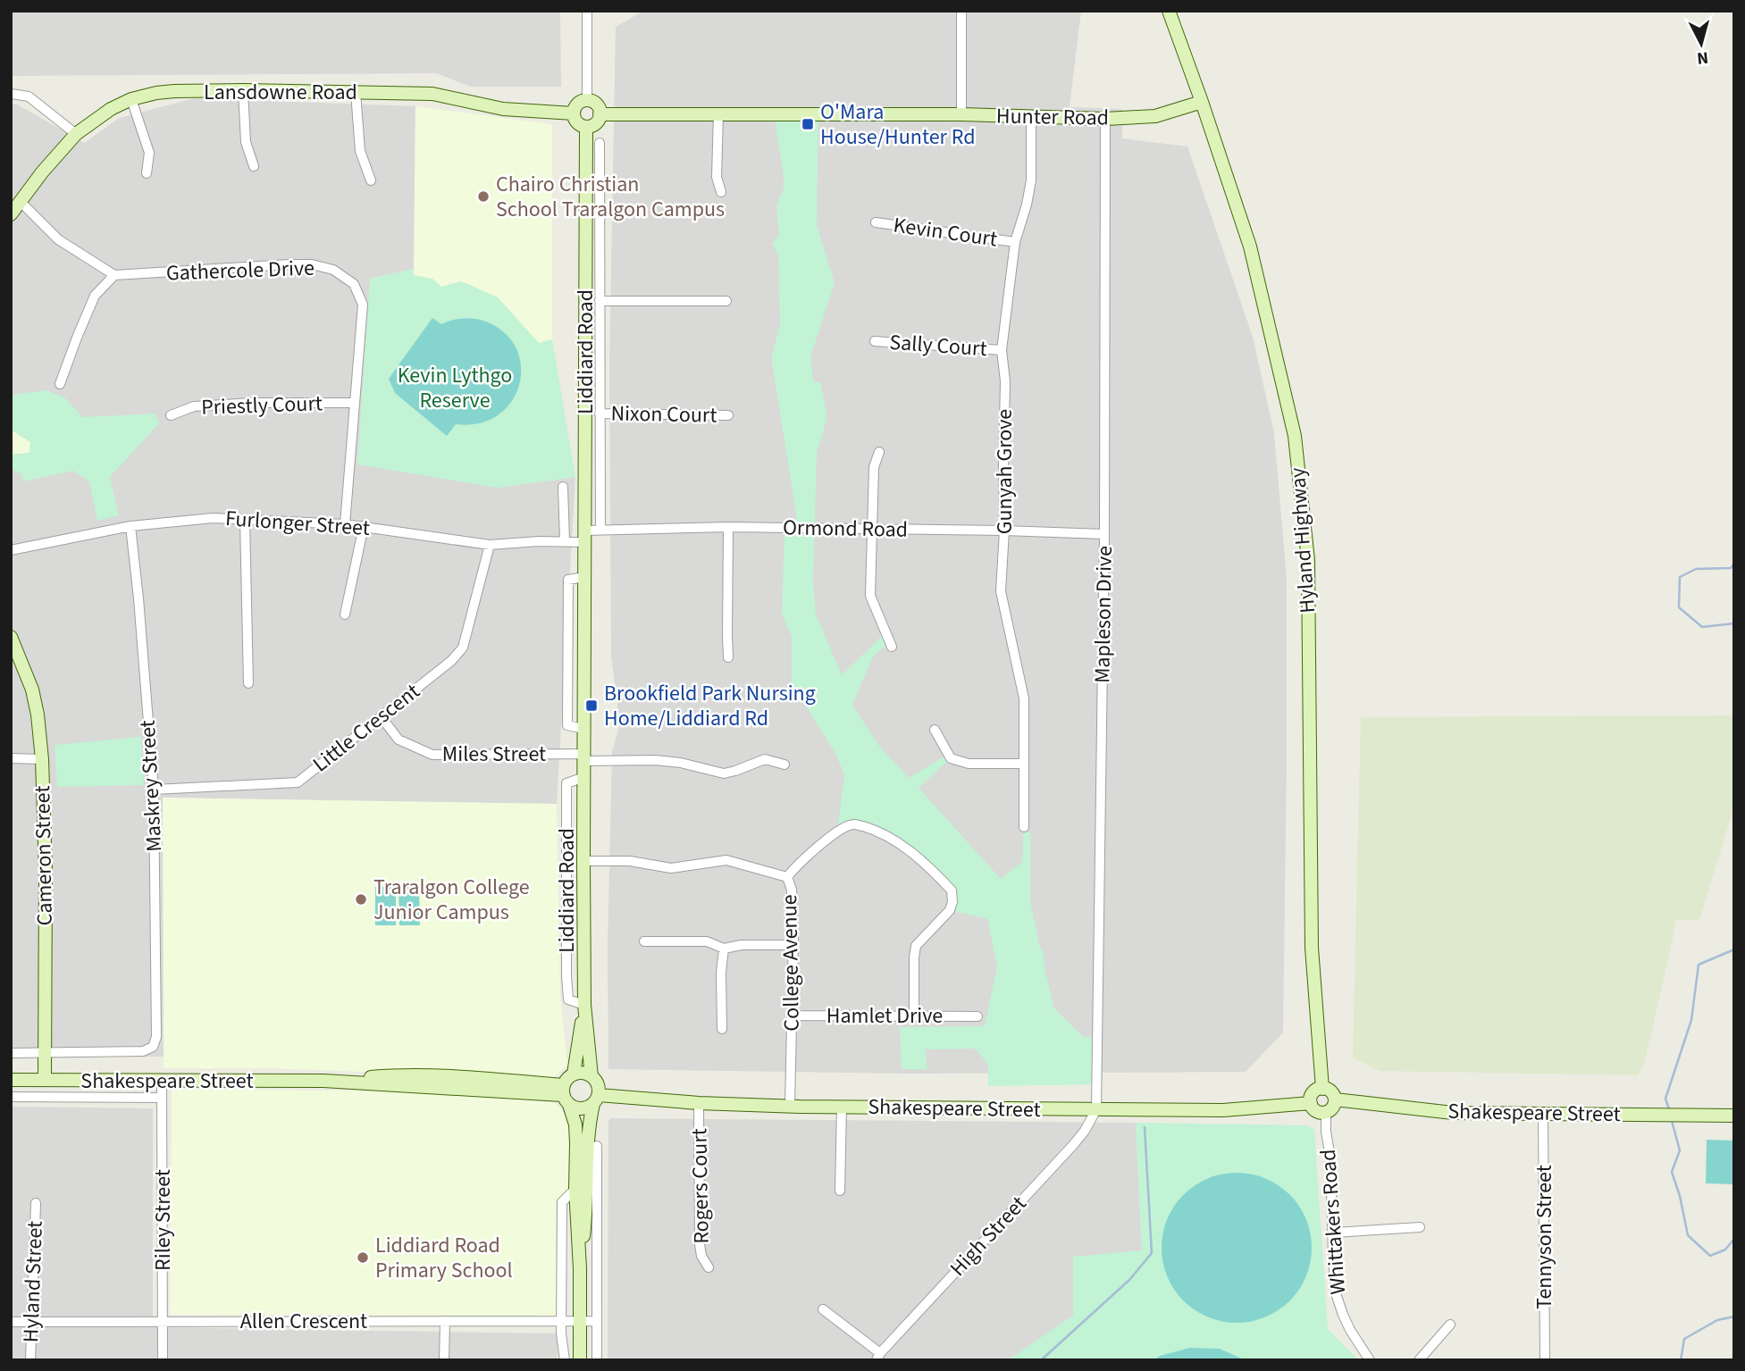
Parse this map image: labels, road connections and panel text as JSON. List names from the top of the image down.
{
  "streets": {
    "street": [
      "Lansdowne Road",
      "Hunter Road",
      "Kevin Court",
      "Gathercole Drive",
      "Sally Court",
      "Liddiard Road",
      "Priestly Court",
      "Nixon Court",
      "Gunyah Grove",
      "Furlonger Street",
      "Ormond Road",
      "Hyland Highway",
      "Mapleson Drive",
      "Little Crescent",
      "Miles Street",
      "Maskrey Street",
      "Cameron Street",
      "College Avenue",
      "Hamlet Drive",
      "Shakespeare Street",
      "Rogers Court",
      "Riley Street",
      "Whittakers Road",
      "High Street",
      "Tennyson Street",
      "Hyland Street",
      "Allen Crescent"
    ]
  },
  "crossings": [
    ["Lansdowne Road", "Hunter Road"],
    ["Lansdowne Road", "Liddiard Road"],
    ["Hunter Road", "Liddiard Road"],
    ["Hunter Road", "Gunyah Grove"],
    ["Hunter Road", "Hyland Highway"],
    ["Hunter Road", "Mapleson Drive"],
    ["Kevin Court", "Gunyah Grove"],
    ["Gathercole Drive", "Priestly Court"],
    ["Gathercole Drive", "Furlonger Street"],
    ["Sally Court", "Gunyah Grove"],
    ["Liddiard Road", "Nixon Court"],
    ["Liddiard Road", "Furlonger Street"],
    ["Liddiard Road", "Ormond Road"],
    ["Liddiard Road", "Miles Street"],
    ["Liddiard Road", "College Avenue"],
    ["Liddiard Road", "Shakespeare Street"],
    ["Gunyah Grove", "Ormond Road"],
    ["Furlonger Street", "Ormond Road"],
    ["Furlonger Street", "Little Crescent"],
    ["Furlonger Street", "Maskrey Street"],
    ["Ormond Road", "Mapleson Drive"],
    ["Hyland Highway", "Shakespeare Street"],
    ["Hyland Highway", "Whittakers Road"],
    ["Mapleson Drive", "Shakespeare Street"],
    ["Mapleson Drive", "High Street"],
    ["Little Crescent", "Miles Street"],
    ["Little Crescent", "Maskrey Street"],
    ["Maskrey Street", "Cameron Street"],
    ["Cameron Street", "Shakespeare Street"],
    ["College Avenue", "Hamlet Drive"],
    ["College Avenue", "Shakespeare Street"],
    ["Shakespeare Street", "Rogers Court"],
    ["Shakespeare Street", "Riley Street"],
    ["Shakespeare Street", "Whittakers Road"],
    ["Shakespeare Street", "High Street"],
    ["Shakespeare Street", "Tennyson Street"],
    ["Riley Street", "Allen Crescent"],
    ["Hyland Street", "Allen Crescent"]
  ],
  "parks": ["Kevin Lythgo Reserve"],
  "places": {
    "transit": ["O'Mara House/Hunter Rd", "Brookfield Park Nursing Home/Liddiard Rd"],
    "other": ["Chairo Christian School Traralgon Campus", "Traralgon College Junior Campus", "Liddiard Road Primary School"]
  },
  "north": "bottom"
}
